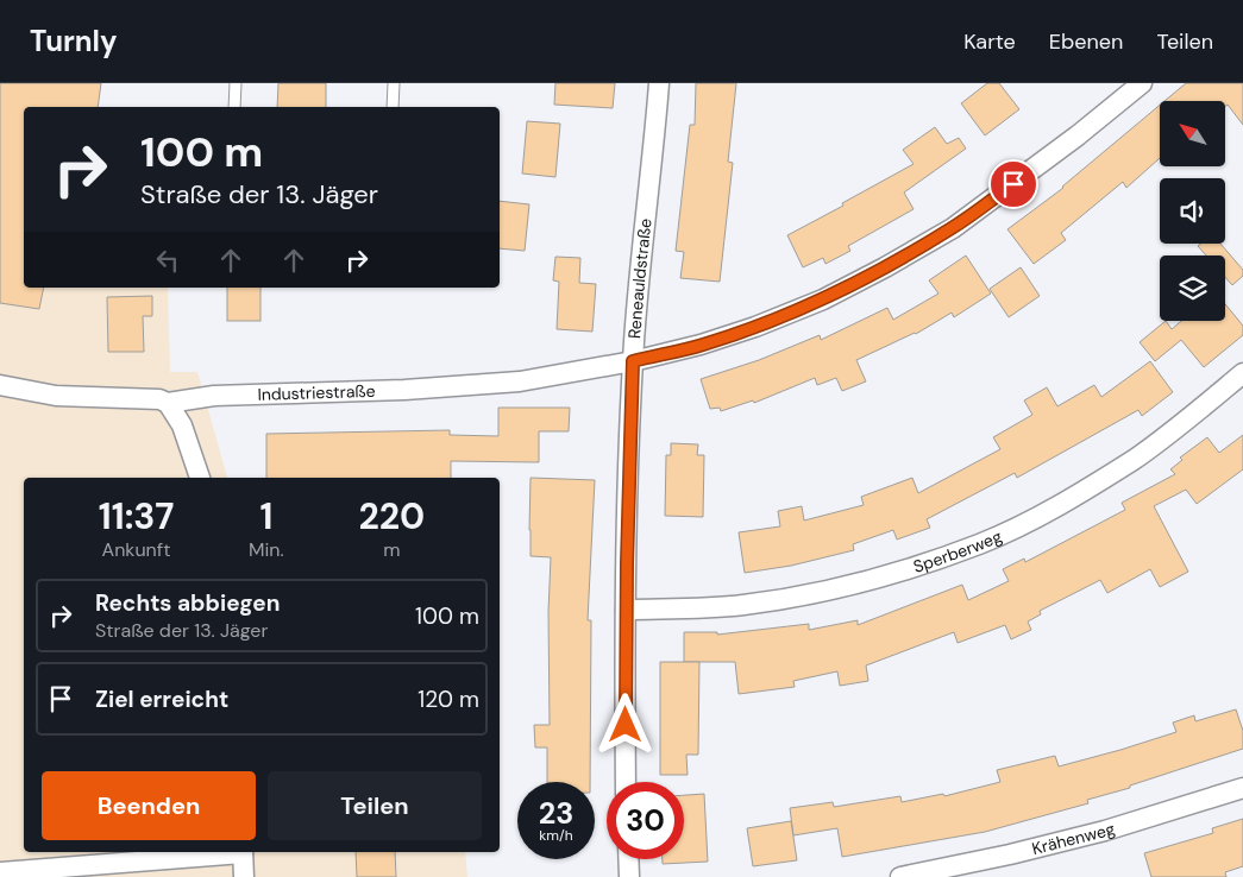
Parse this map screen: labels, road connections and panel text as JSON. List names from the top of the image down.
{
  "streets": {
    "street": [
      "Reneauldstraße",
      "Industriestraße",
      "Sperberweg",
      "Krähenweg"
    ]
  },
  "crossings": [
    ["Reneauldstraße", "Industriestraße"],
    ["Reneauldstraße", "Sperberweg"]
  ],
  "north": "top left",
  "page": {
    "header": "Turnly",
    "nav": ["Karte", "Ebenen", "Teilen"],
    "turn": ["100 m", "Straße der 13. Jäger"],
    "eta": [
      "11:37",
      "Ankunft",
      "1",
      "Min.",
      "220",
      "m"
    ],
    "list": [
      {
        "name": "Rechts abbiegen",
        "note": "Straße der 13. Jäger",
        "value": "100 m"
      },
      {
        "name": "Ziel erreicht",
        "value": "120 m"
      }
    ],
    "buttons": ["Beenden", "Teilen"],
    "speed": "23 km/h",
    "limit": "30"
  }
}
